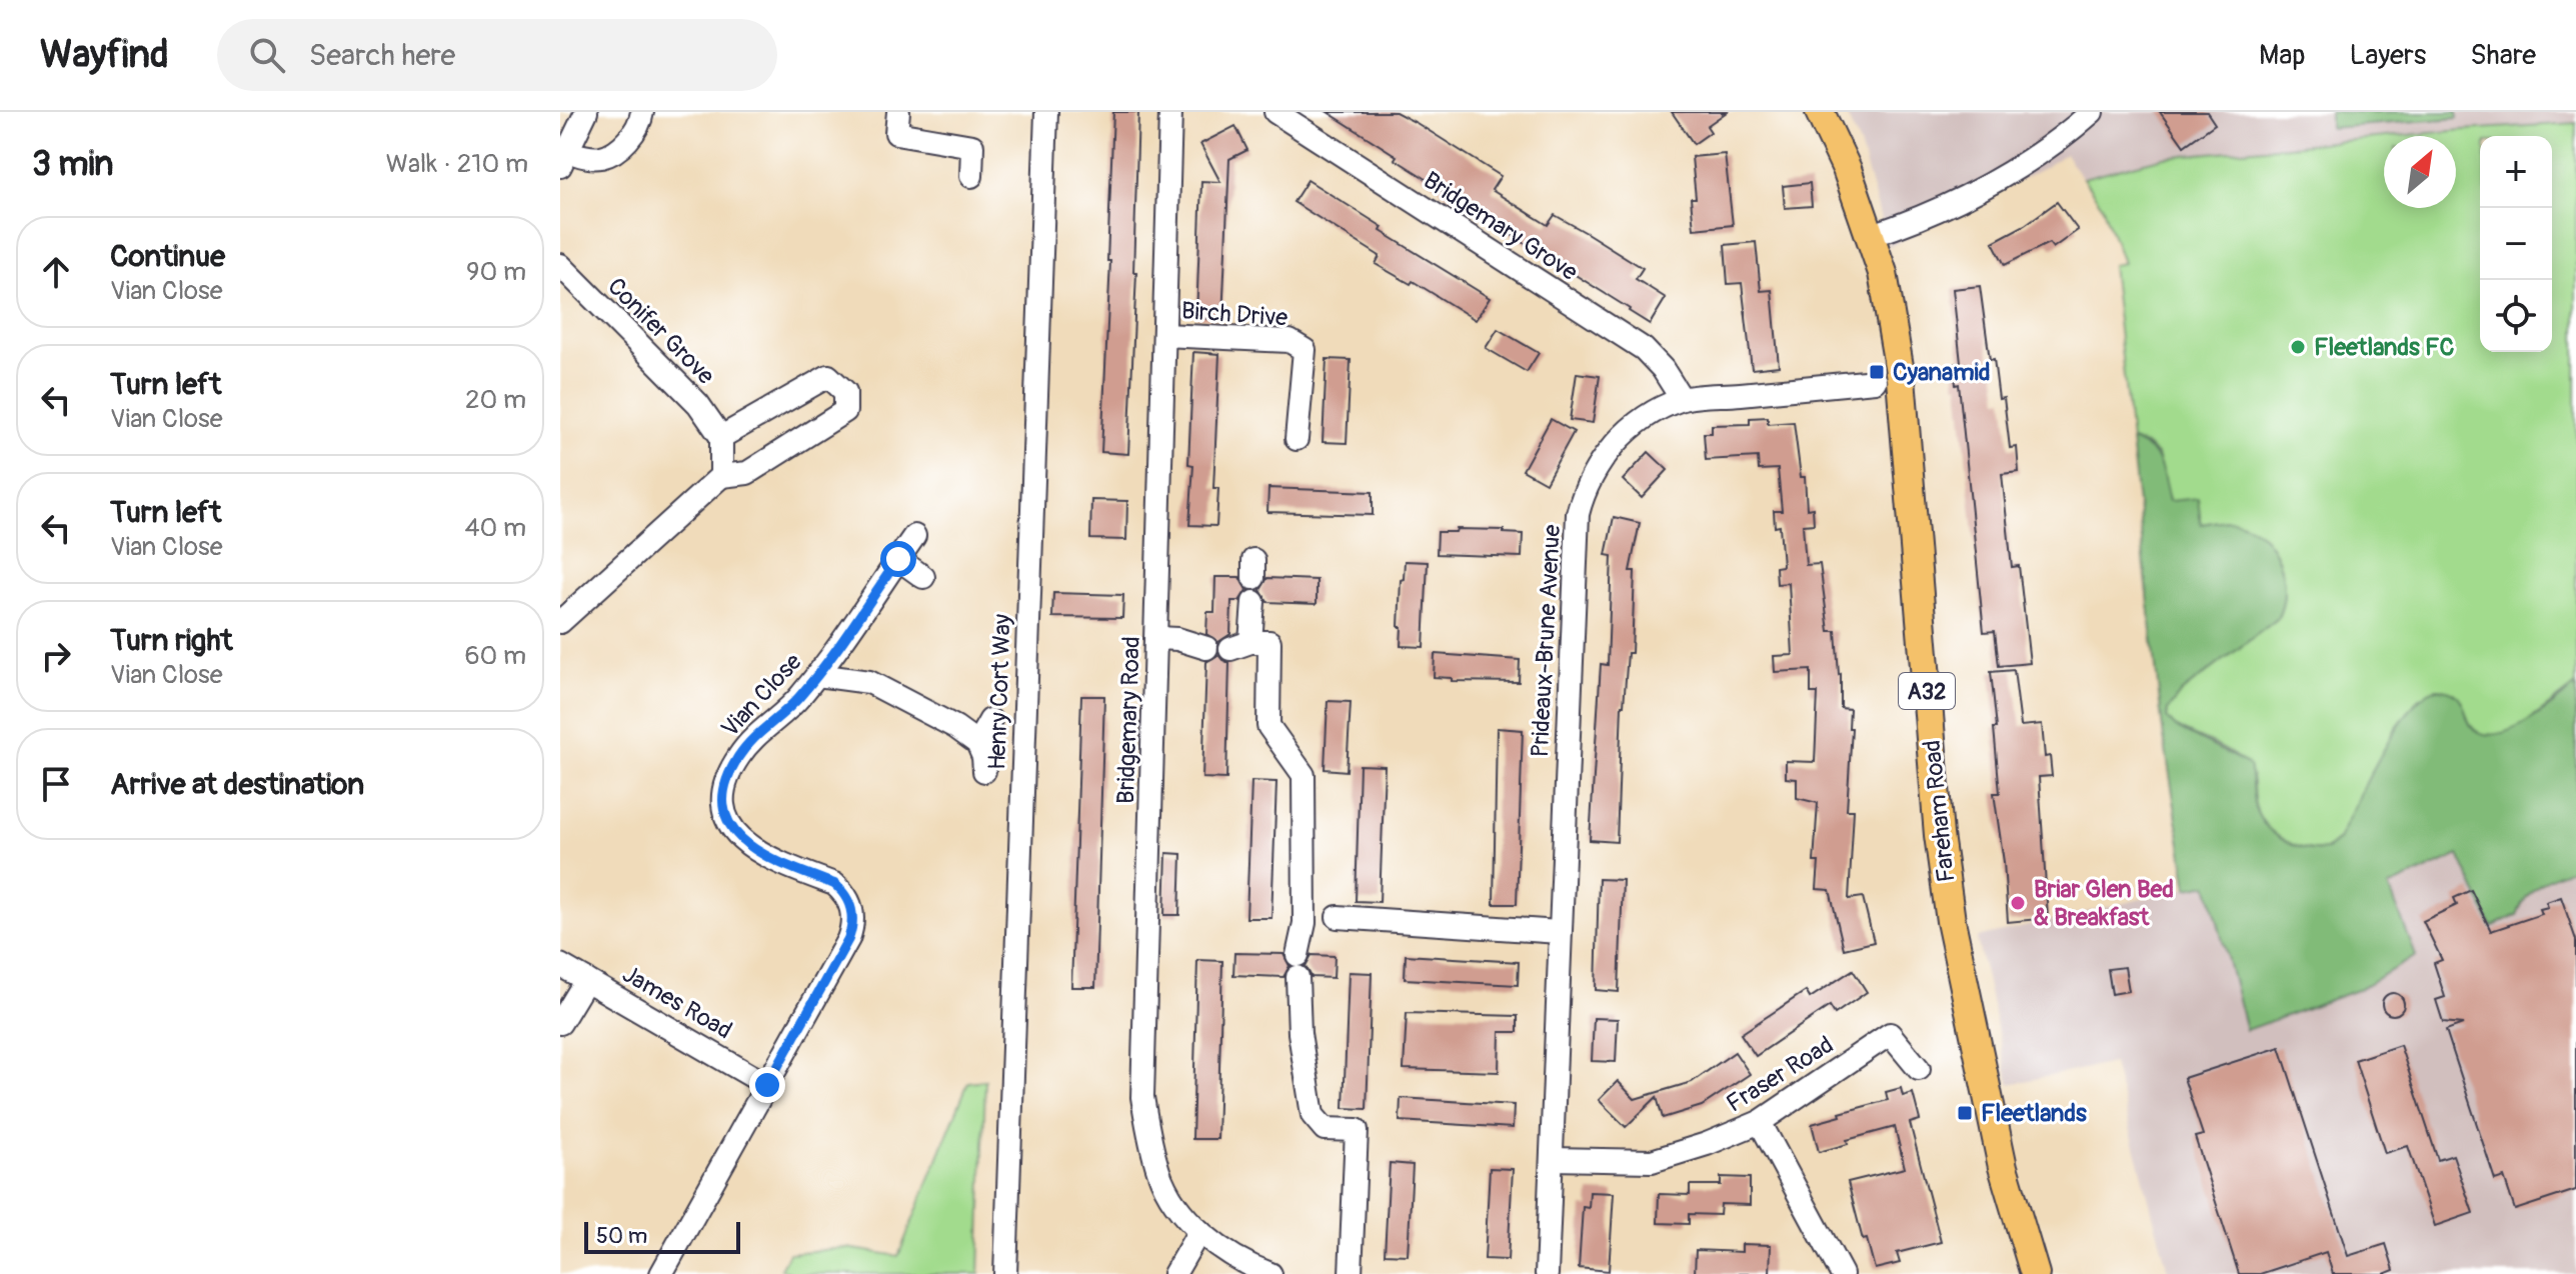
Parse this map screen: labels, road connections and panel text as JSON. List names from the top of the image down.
{
  "streets": {
    "main road": ["A32", "Fareham Road"],
    "street": [
      "Bridgemary Grove",
      "Birch Drive",
      "Conifer Grove",
      "Prideaux-Brune Avenue",
      "Henry Cort Way",
      "Vian Close",
      "Bridgemary Road",
      "James Road",
      "Fraser Road"
    ]
  },
  "crossings": [
    ["Bridgemary Grove", "Prideaux-Brune Avenue"],
    ["Birch Drive", "Bridgemary Road"],
    ["Prideaux-Brune Avenue", "Fraser Road"],
    ["Vian Close", "James Road"]
  ],
  "places": {
    "other": ["Fleetlands FC", "Briar Glen Bed & Breakfast"],
    "transit": ["Cyanamid", "Fleetlands"]
  },
  "scale_bar": "50 m",
  "north": "top right",
  "page": {
    "header": "Wayfind",
    "search": "Search here",
    "nav": ["Map", "Layers", "Share"],
    "heading": ["3 min", "Walk · 210 m"],
    "map_buttons": ["+", "−"],
    "list": [
      ["Continue", "Vian Close", "90 m"],
      ["Turn left", "Vian Close", "20 m"],
      ["Turn left", "Vian Close", "40 m"],
      ["Turn right", "Vian Close", "60 m"],
      "Arrive at destination"
    ],
    "scale": "50 m"
  }
}
